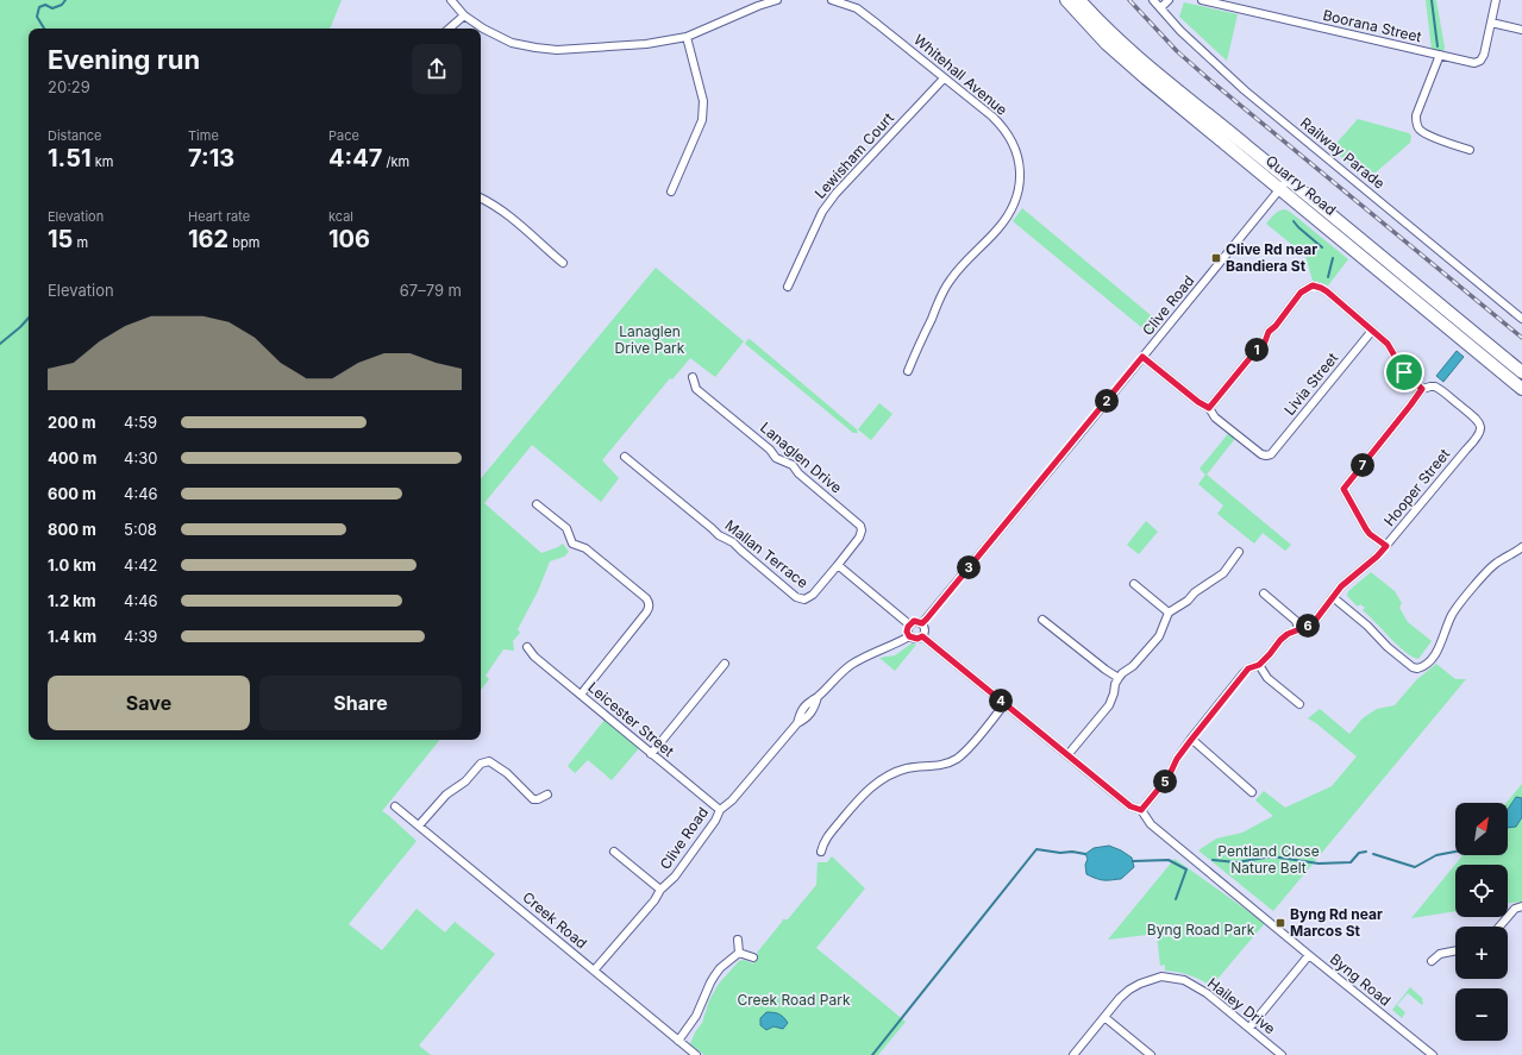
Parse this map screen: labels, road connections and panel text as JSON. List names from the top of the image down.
{
  "streets": {
    "main road": ["Quarry Road"],
    "street": [
      "Boorana Street",
      "Whitehall Avenue",
      "Railway Parade",
      "Lewisham Court",
      "Clive Road",
      "Livia Street",
      "Lanaglen Drive",
      "Hooper Street",
      "Mallan Terrace",
      "Leicester Street",
      "Creek Road",
      "Byng Road",
      "Hailey Drive"
    ]
  },
  "crossings": [
    ["Whitehall Avenue", "Lewisham Court"],
    ["Quarry Road", "Clive Road"],
    ["Clive Road", "Leicester Street"],
    ["Clive Road", "Creek Road"],
    ["Clive Road", "Byng Road"],
    ["Lanaglen Drive", "Mallan Terrace"],
    ["Hooper Street", "Byng Road"]
  ],
  "parks": [
    "Lanaglen Drive Park",
    "Pentland Close Nature Belt",
    "Byng Road Park",
    "Creek Road Park"
  ],
  "places": {
    "transit": ["Clive Rd near Bandiera St", "Byng Rd near Marcos St"]
  },
  "north": "top right",
  "page": {
    "heading": ["Evening run", "20:29"],
    "stats": [
      ["Distance", "1.51 km"],
      ["Time", "7:13"],
      ["Pace", "4:47 /km"],
      ["Elevation", "15 m"],
      ["Heart rate", "162 bpm"],
      ["kcal", "106"]
    ],
    "chart": ["Elevation", "67–79 m"],
    "pins": [
      "1",
      "2",
      "7",
      "3",
      "6",
      "4",
      "5"
    ],
    "list": [
      {
        "name": "200 m",
        "note": "4:59"
      },
      {
        "name": "400 m",
        "note": "4:30"
      },
      {
        "name": "600 m",
        "note": "4:46"
      },
      {
        "name": "800 m",
        "note": "5:08"
      },
      {
        "name": "1.0 km",
        "note": "4:42"
      },
      {
        "name": "1.2 km",
        "note": "4:46"
      },
      {
        "name": "1.4 km",
        "note": "4:39"
      }
    ],
    "buttons": ["Save", "Share"],
    "map_buttons": ["+", "−"]
  }
}
